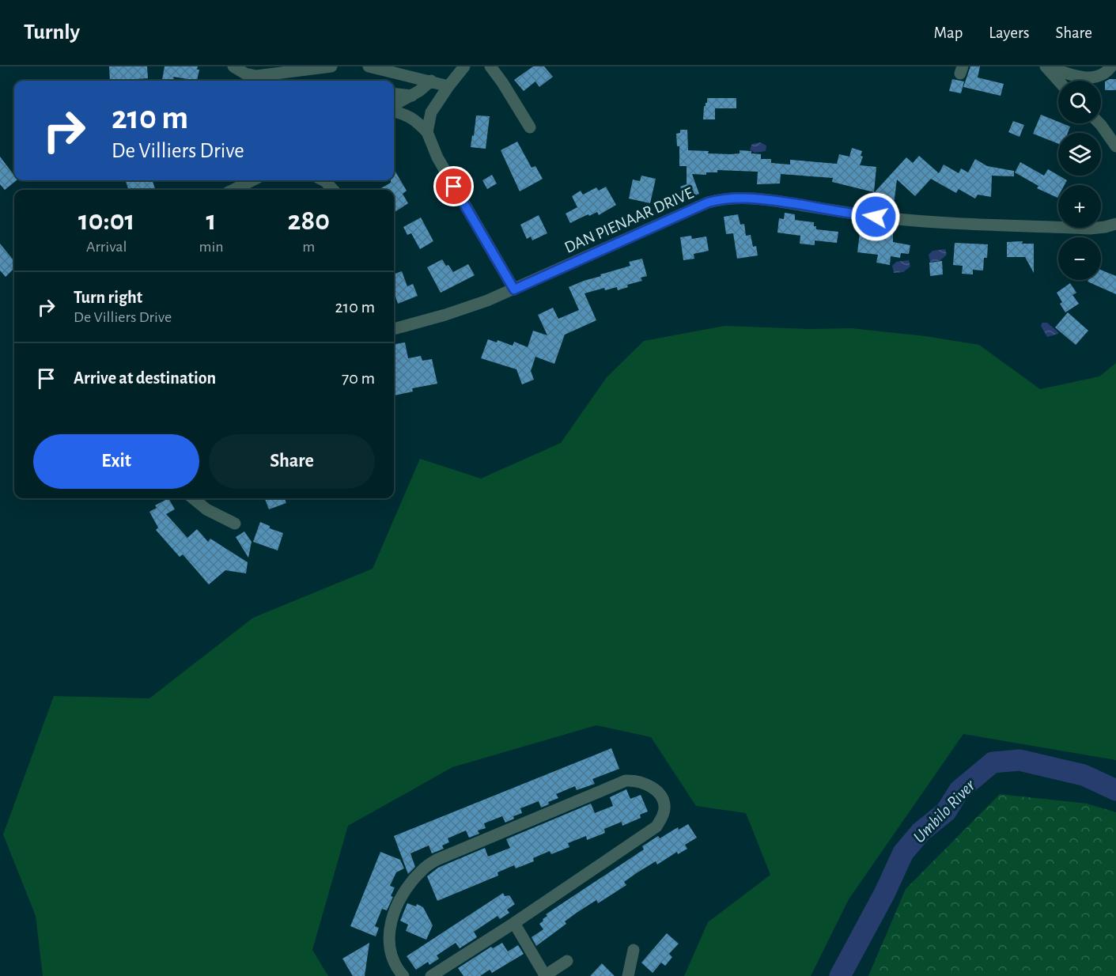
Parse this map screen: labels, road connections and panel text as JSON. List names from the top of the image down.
{
  "streets": {
    "street": ["DAN PIENAAR DRIVE"]
  },
  "water": ["Umbilo River"],
  "page": {
    "header": "Turnly",
    "nav": ["Map", "Layers", "Share"],
    "map_buttons": ["+", "−"],
    "turn": ["210 m", "De Villiers Drive"],
    "eta": [
      "10:01",
      "Arrival",
      "1",
      "min",
      "280",
      "m"
    ],
    "list": [
      {
        "name": "Turn right",
        "note": "De Villiers Drive",
        "value": "210 m"
      },
      {
        "name": "Arrive at destination",
        "value": "70 m"
      }
    ],
    "buttons": ["Exit", "Share"]
  }
}
